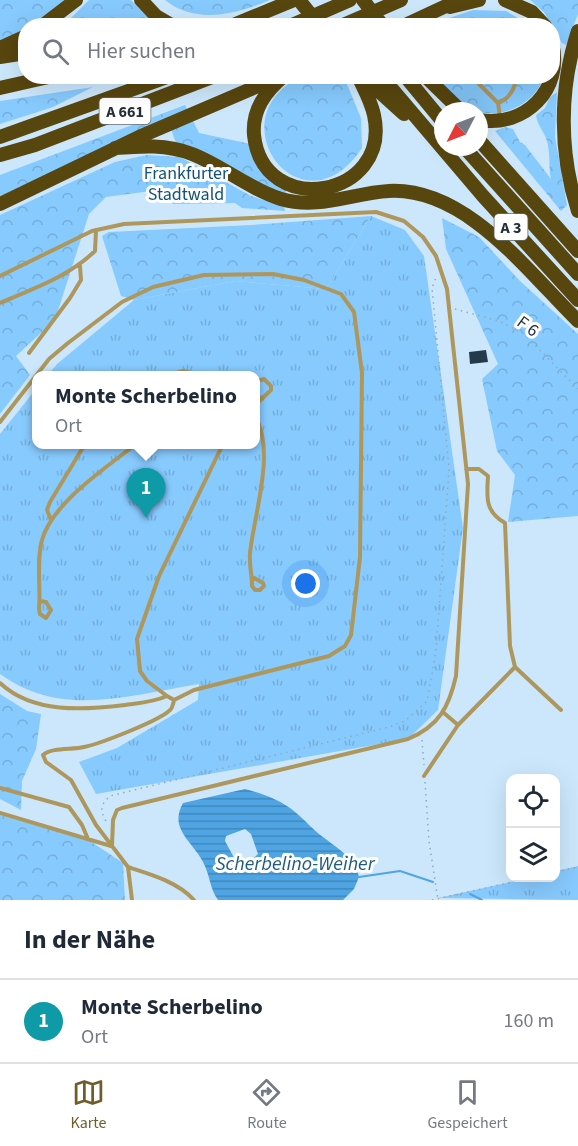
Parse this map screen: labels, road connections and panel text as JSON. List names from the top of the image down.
{
  "streets": {
    "highway": ["A 661", "A 3"],
    "path": ["F 6"]
  },
  "water": ["Scherbelino-Weiher"],
  "parks": ["Frankfurter Stadtwald"],
  "north": "bottom left",
  "page": {
    "search": "Hier suchen",
    "popup": ["Monte Scherbelino", "Ort"],
    "pins": "1",
    "heading": "In der Nähe",
    "list": [
      {
        "mark": "1",
        "name": "Monte Scherbelino",
        "note": "Ort",
        "value": "160 m"
      }
    ],
    "nav": ["Karte", "Route", "Gespeichert"]
  }
}
